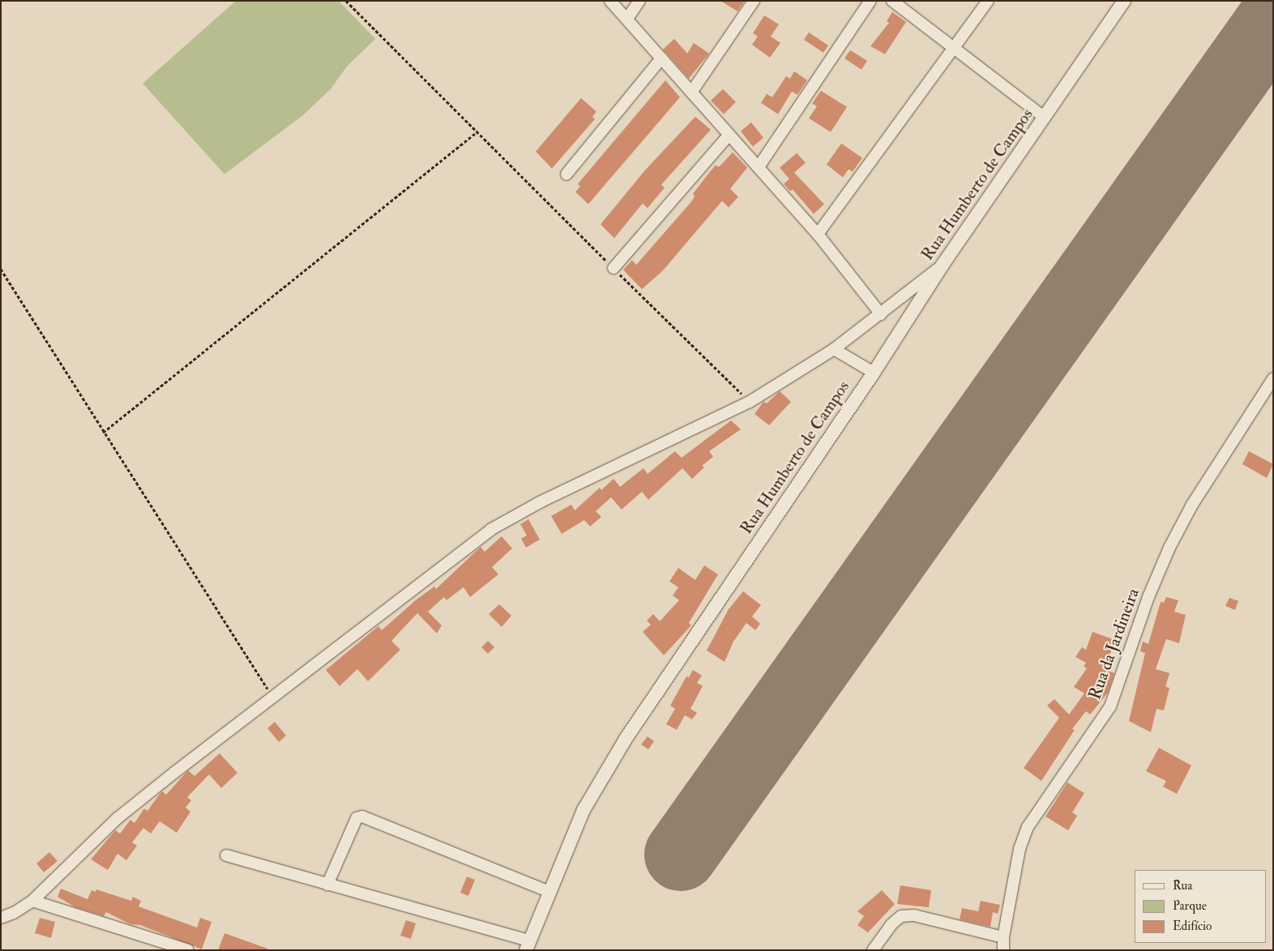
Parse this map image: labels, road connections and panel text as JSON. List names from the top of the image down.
{
  "streets": {
    "street": ["Rua Humberto de Campos", "Rua da Jardineira"]
  },
  "legend": ["Rua", "Parque", "Edifício"]
}
